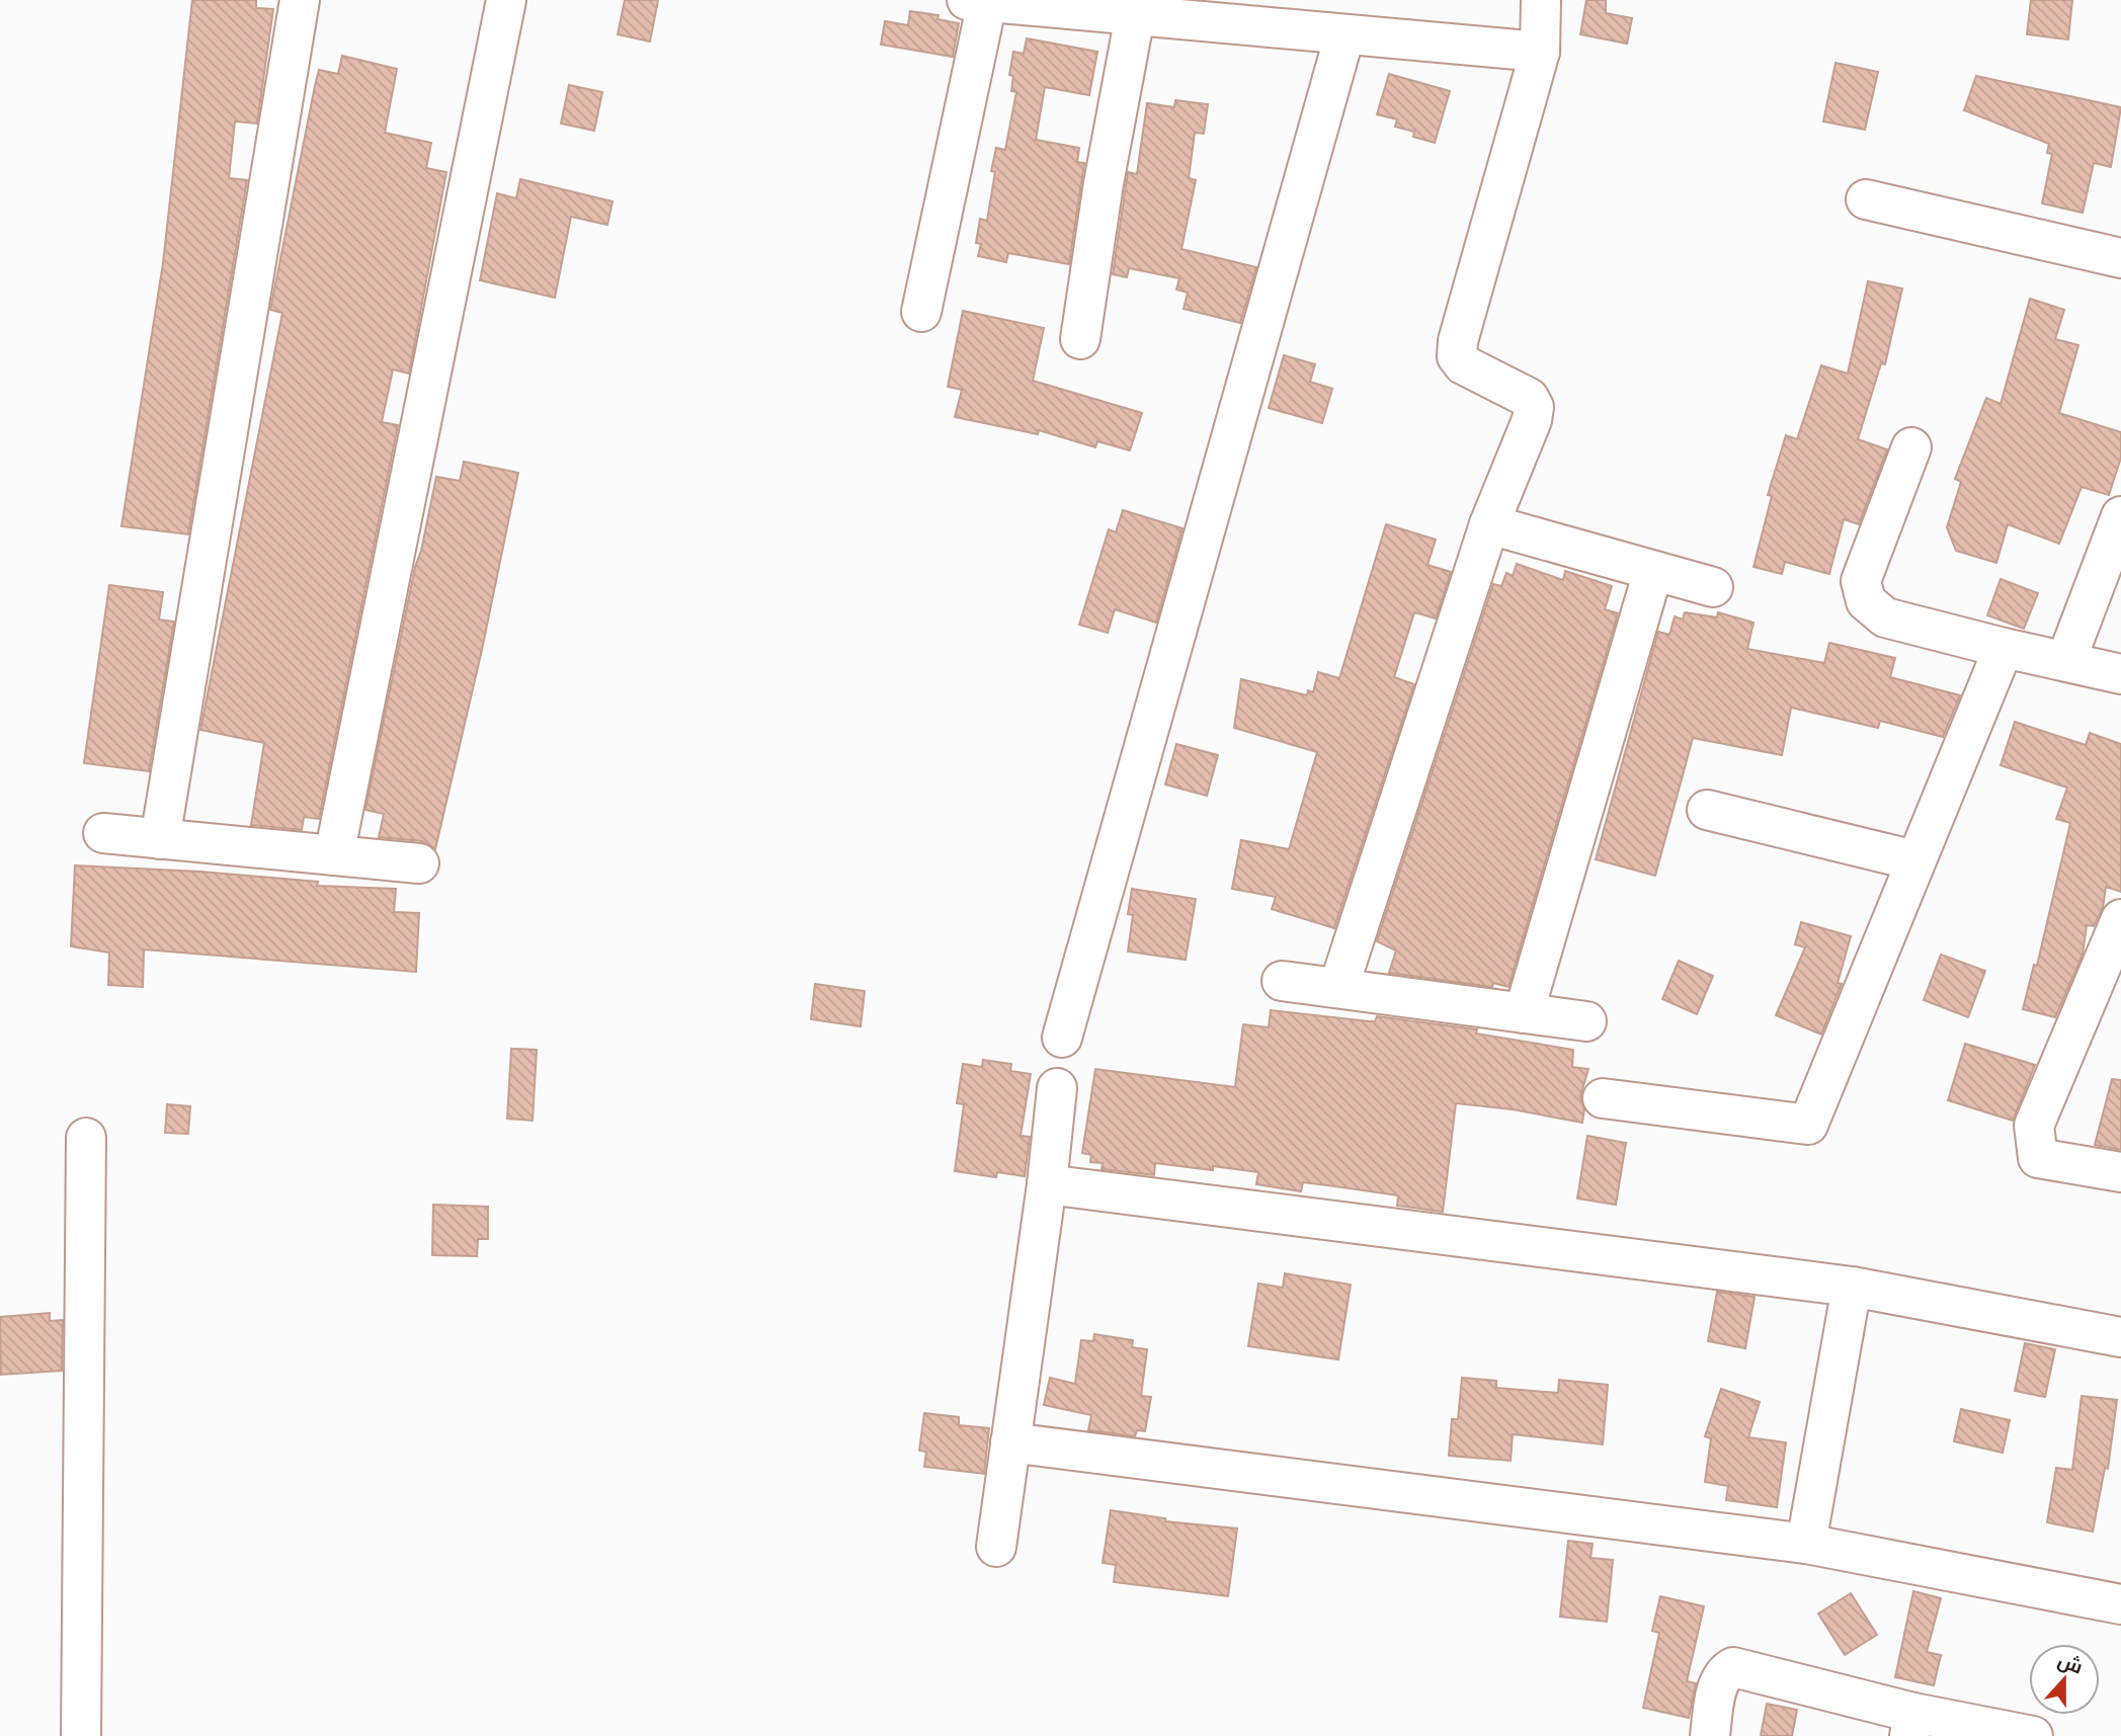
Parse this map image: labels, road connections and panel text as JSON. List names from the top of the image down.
{
  "north": "top"
}
